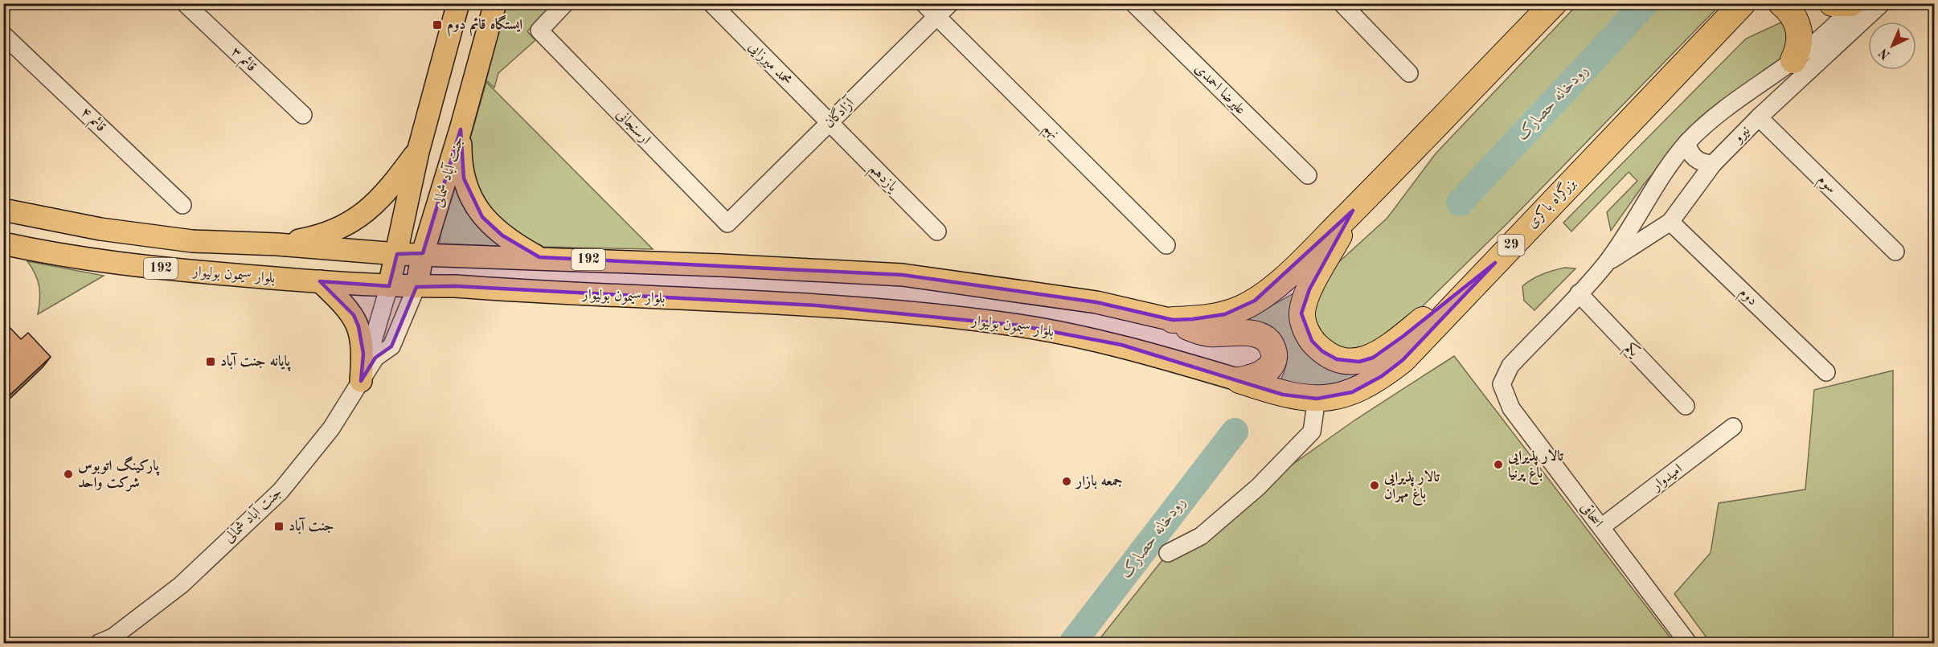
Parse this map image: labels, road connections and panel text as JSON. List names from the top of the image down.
{
  "streets": {
    "highway": ["بزرگراه باکری", "29"],
    "main road": ["جنت آباد شمالی", "192", "بلوار سیمون بولیوار"],
    "street": [
      "قائم ۳",
      "محمد میرزایی",
      "علیرضا احمدی",
      "آزادگان",
      "قائم ۴",
      "ارسنجانی",
      "نهم",
      "نیرو",
      "یازدهم",
      "سوم",
      "دوم",
      "یکم",
      "امیدوار",
      "اسحاقی"
    ]
  },
  "crossings": [
    ["محمد میرزایی", "آزادگان"],
    ["محمد میرزایی", "یازدهم"],
    ["آزادگان", "ارسنجانی"],
    ["آزادگان", "نهم"],
    ["آزادگان", "یازدهم"],
    ["نیرو", "سوم"],
    ["نیرو", "دوم"],
    ["نیرو", "یکم"],
    ["نیرو", "اسحاقی"],
    ["جنت آباد شمالی", "بلوار سیمون بولیوار"],
    ["بزرگراه باکری", "بلوار سیمون بولیوار"],
    ["امیدوار", "اسحاقی"]
  ],
  "water": ["رودخانه حصارک"],
  "places": {
    "transit": ["ایستگاه قائم دوم", "پایانه جنت آباد", "جنت آباد"],
    "other": [
      "تالار پذیرایی باغ پرنیا",
      "پارکینگ اتوبوس شرکت واحد",
      "جمعه بازار",
      "تالار پذیرایی باغ مهران"
    ]
  },
  "north": "bottom left"
}
